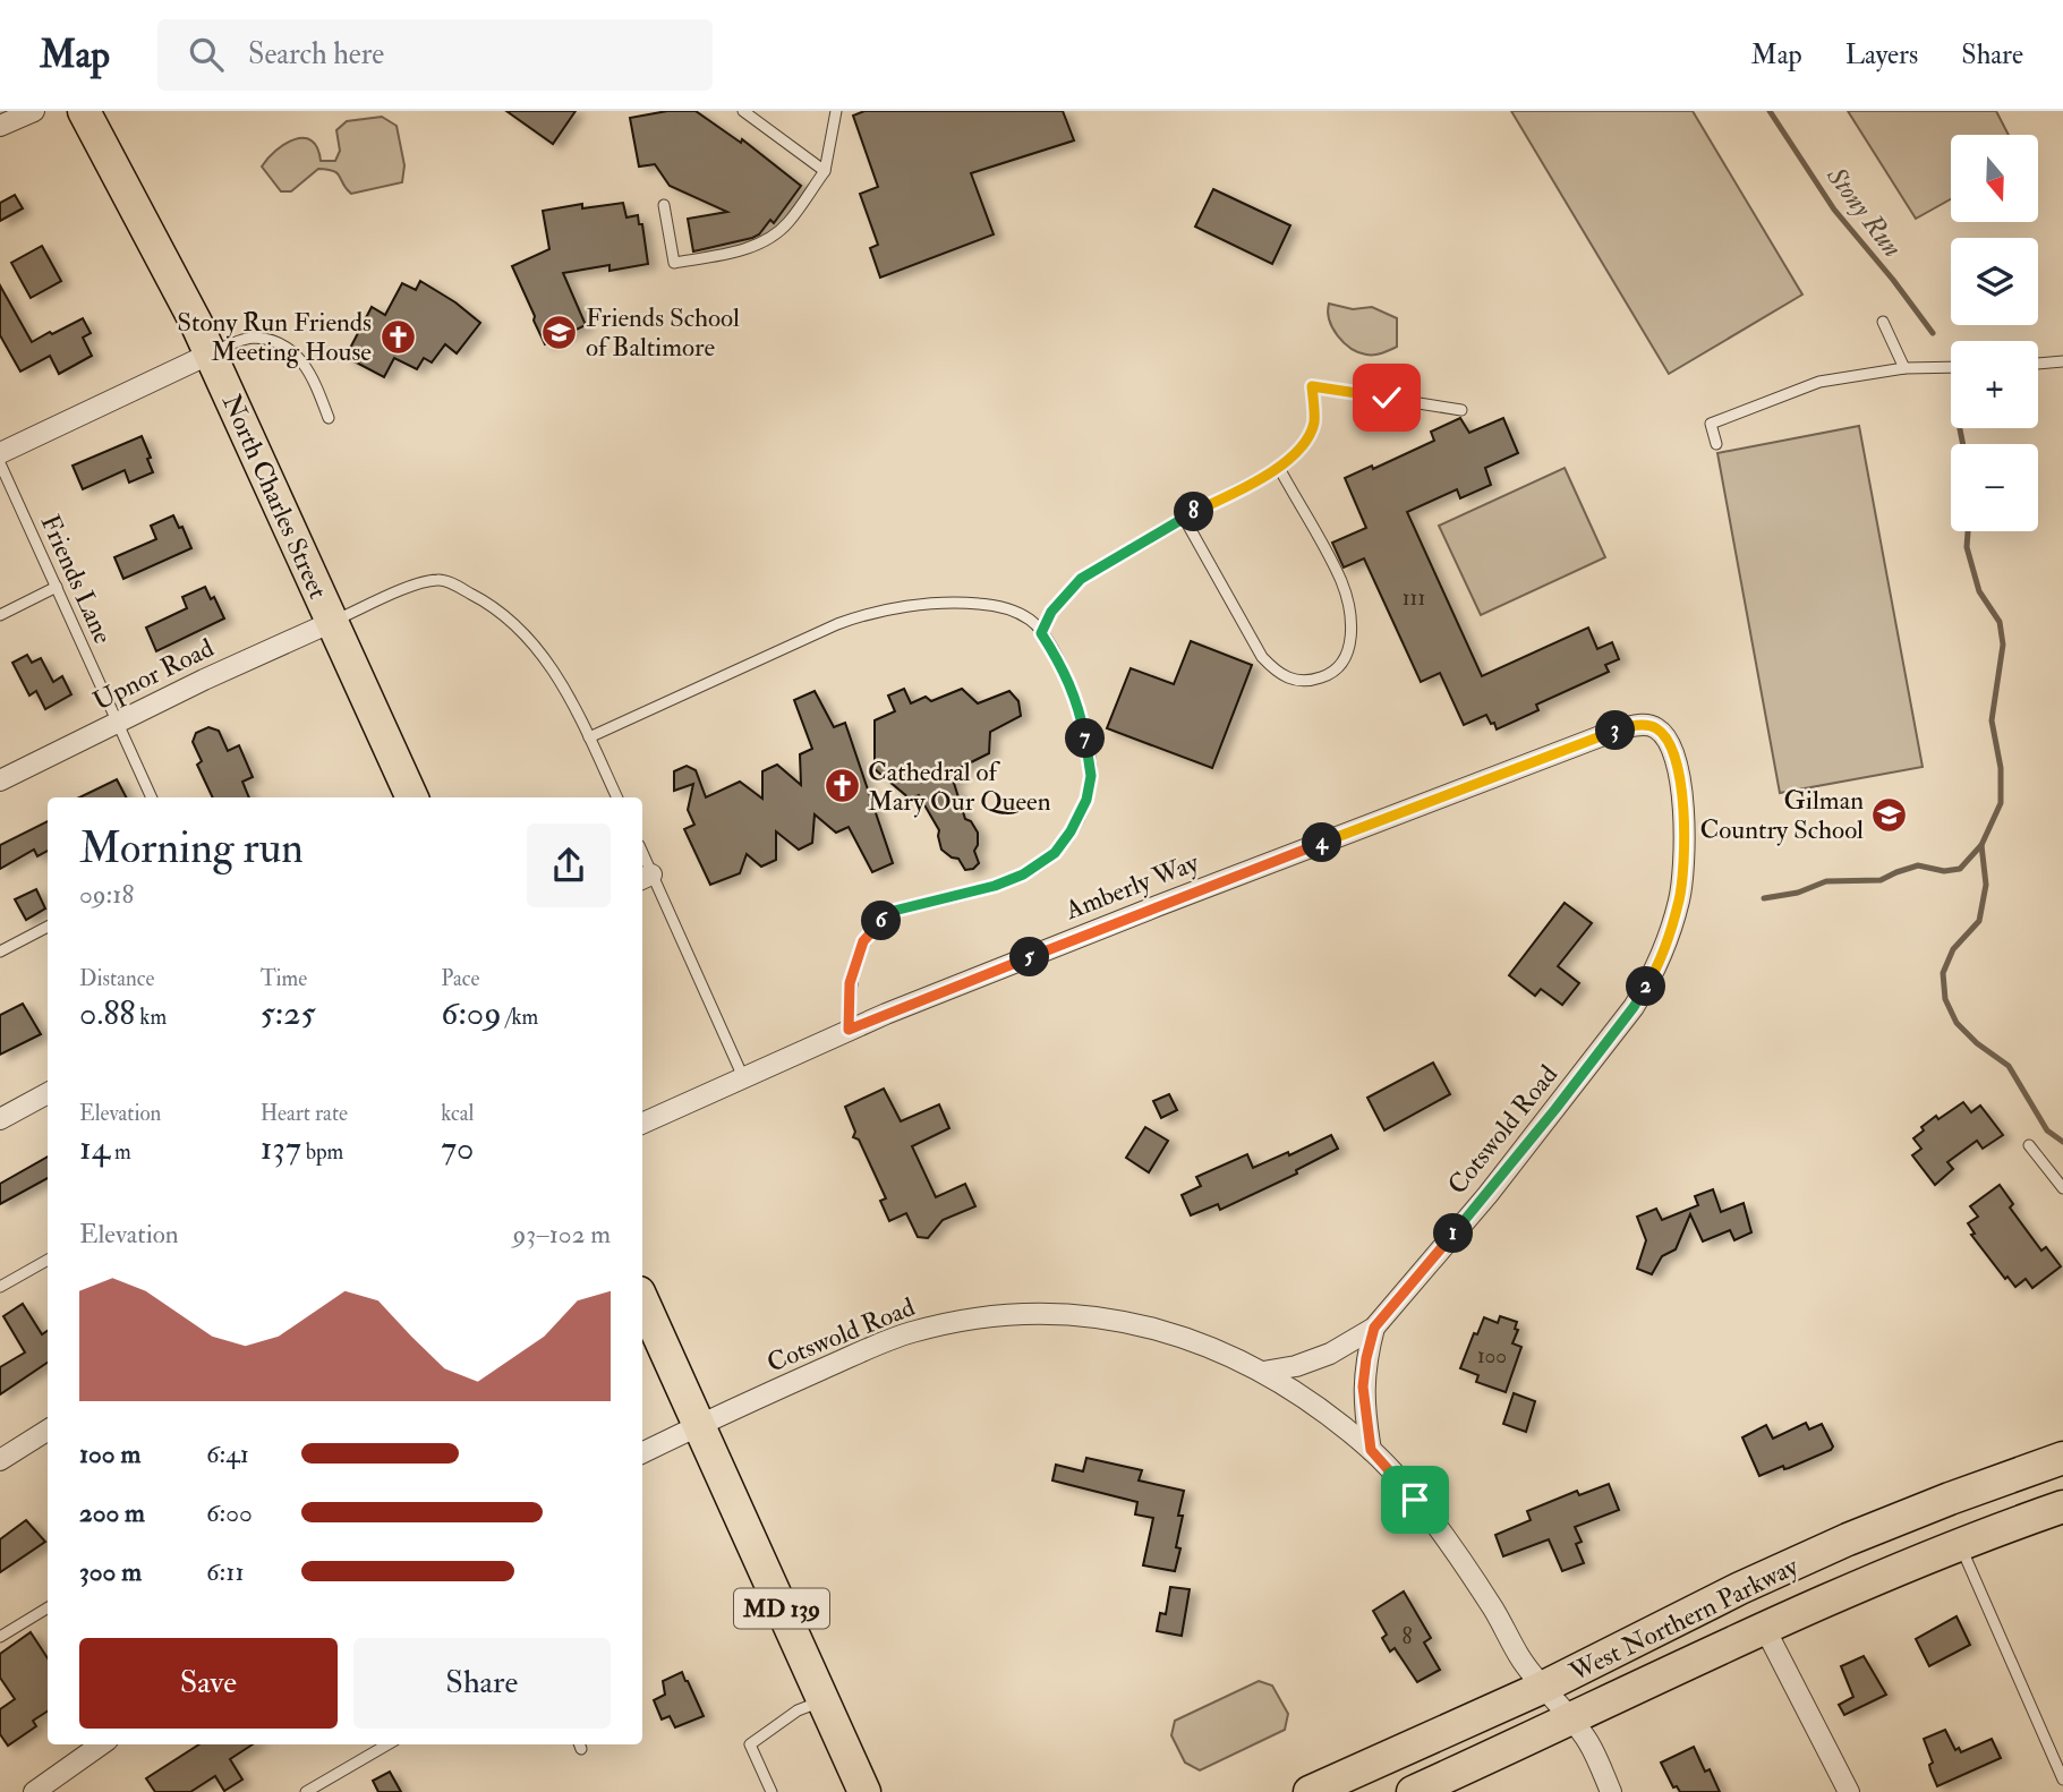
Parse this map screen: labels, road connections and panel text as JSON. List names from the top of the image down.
{
  "streets": {
    "main road": ["North Charles Street", "MD 139", "West Northern Parkway"],
    "street": ["Upnor Road", "Amberly Way", "Cotswold Road"],
    "lane": ["Friends Lane"]
  },
  "crossings": [
    ["North Charles Street", "Upnor Road"],
    ["Friends Lane", "Upnor Road"],
    ["Amberly Way", "Cotswold Road"],
    ["Cotswold Road", "MD 139"]
  ],
  "water": ["Stony Run"],
  "places": {
    "school or university": ["Friends School of Baltimore", "Gilman Country School"],
    "church": ["Stony Run Friends Meeting House", "Cathedral of Mary Our Queen"]
  },
  "house_numbers": ["111", "100", "8"],
  "north": "bottom",
  "page": {
    "header": "Map",
    "search": "Search here",
    "nav": ["Map", "Layers", "Share"],
    "map_buttons": ["+", "−"],
    "pins": [
      "8",
      "3",
      "7",
      "4",
      "6",
      "5",
      "2",
      "1"
    ],
    "heading": ["Morning run", "09:18"],
    "stats": [
      ["Distance", "0.88 km"],
      ["Time", "5:25"],
      ["Pace", "6:09 /km"],
      ["Elevation", "14 m"],
      ["Heart rate", "137 bpm"],
      ["kcal", "70"]
    ],
    "chart": ["Elevation", "93–102 m"],
    "list": [
      {
        "name": "100 m",
        "note": "6:41"
      },
      {
        "name": "200 m",
        "note": "6:00"
      },
      {
        "name": "300 m",
        "note": "6:11"
      }
    ],
    "buttons": ["Save", "Share"]
  }
}
